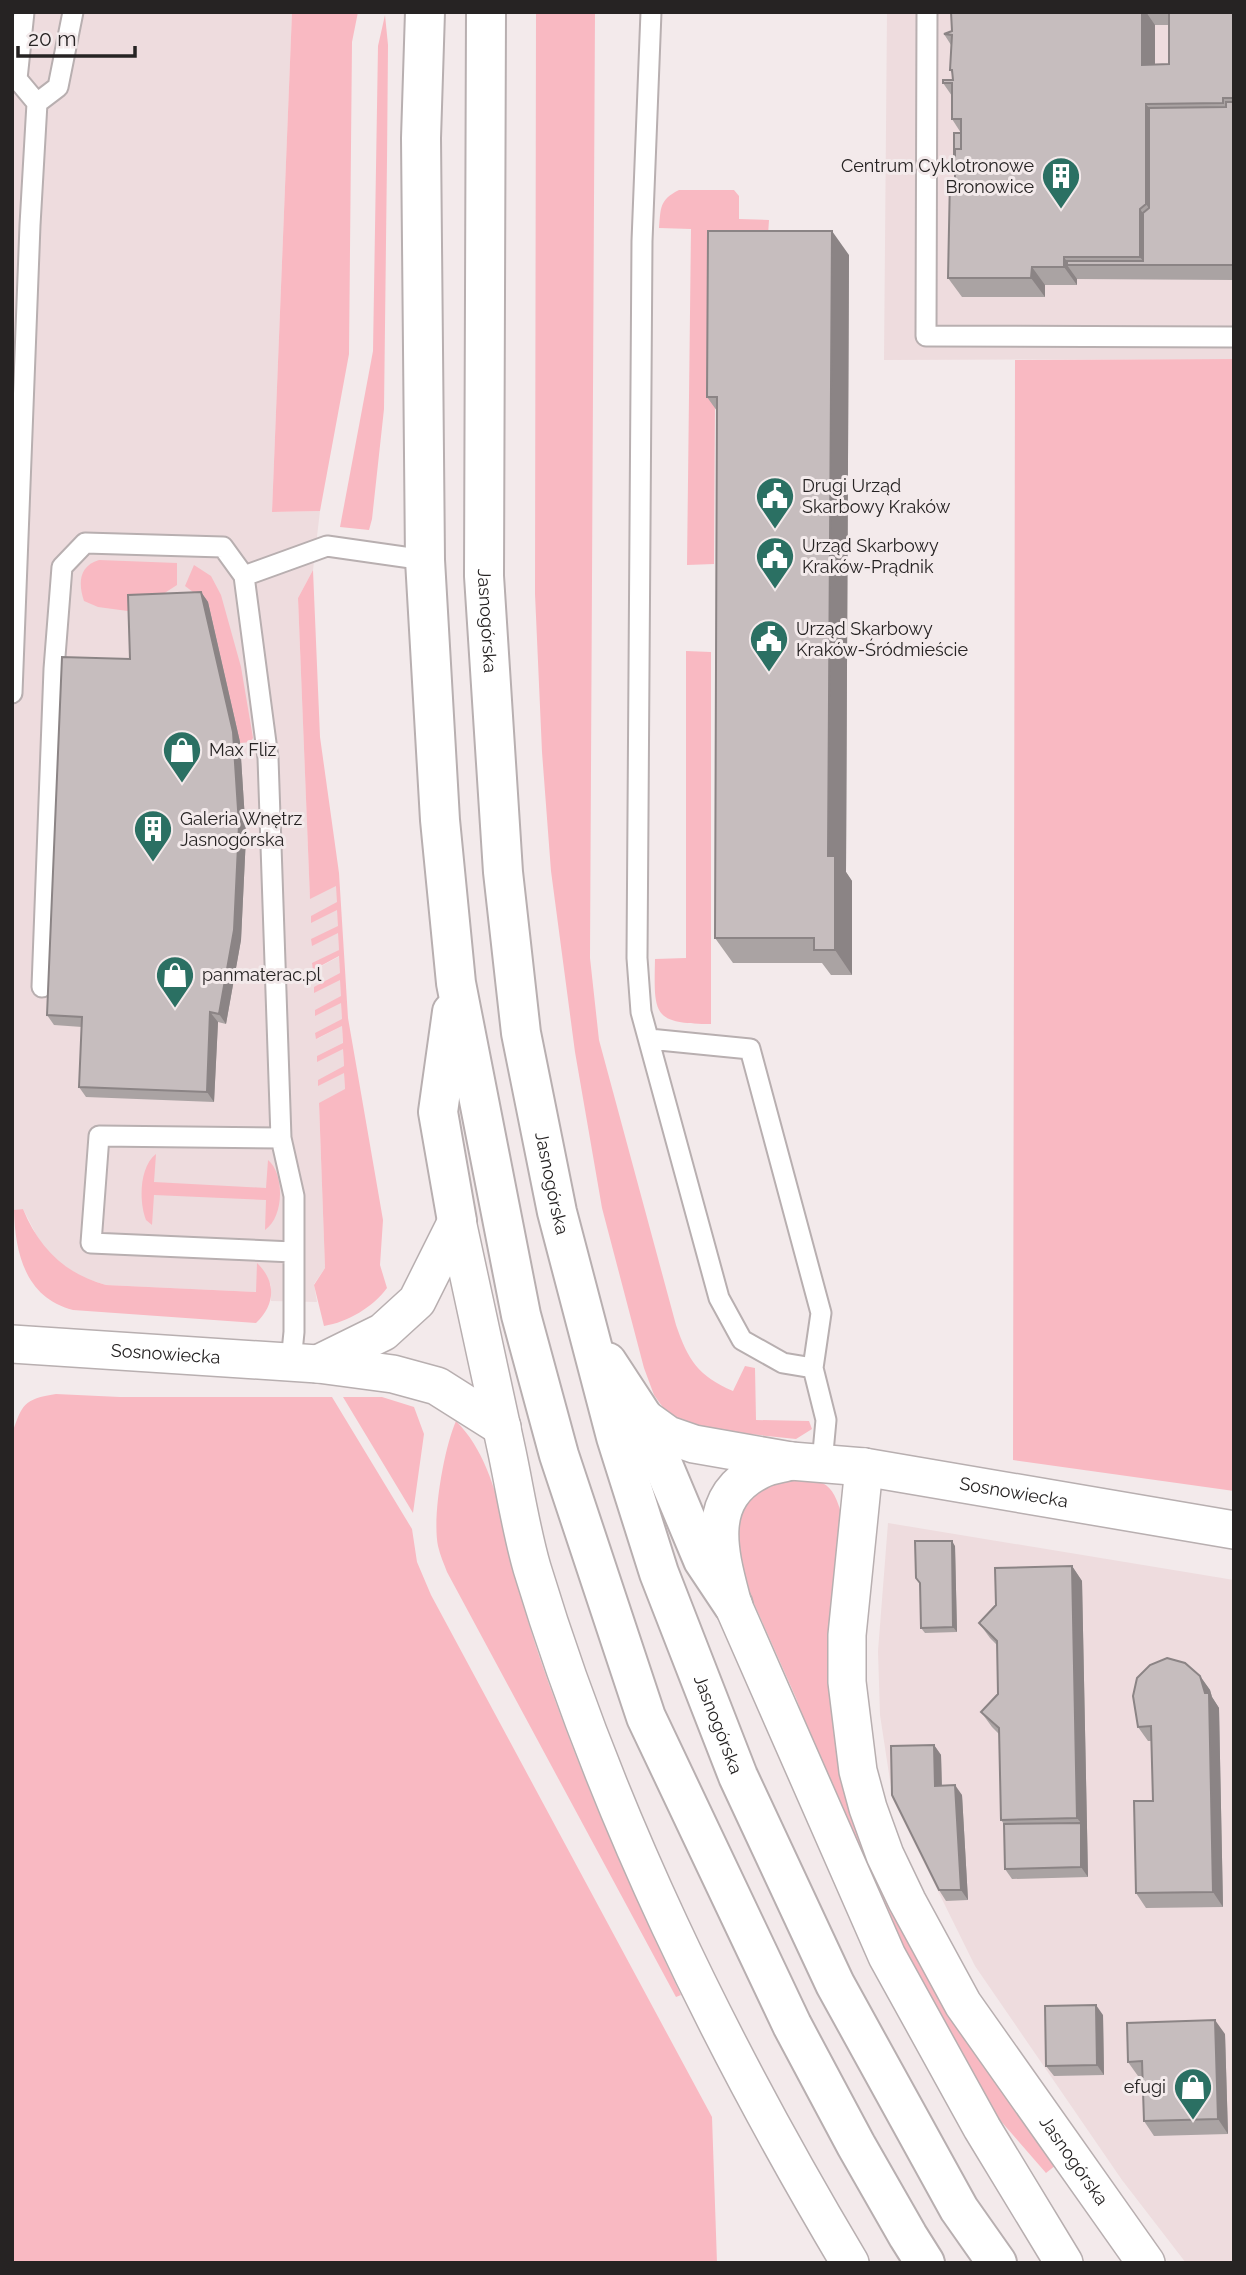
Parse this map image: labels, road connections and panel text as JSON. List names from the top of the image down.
{
  "streets": {
    "main road": ["Jasnogórska"],
    "street": ["Sosnowiecka"]
  },
  "crossings": [
    ["Jasnogórska", "Sosnowiecka"]
  ],
  "places": {
    "building": ["Centrum Cyklotronowe Bronowice", "Galeria Wnętrz Jasnogórska"],
    "public building": ["Drugi Urząd Skarbowy Kraków", "Urząd Skarbowy Kraków-Prądnik", "Urząd Skarbowy Kraków-Śródmieście"],
    "shop": ["Max Fliz", "panmaterac.pl", "efugi"]
  },
  "scale_bar": "20 m"
}
